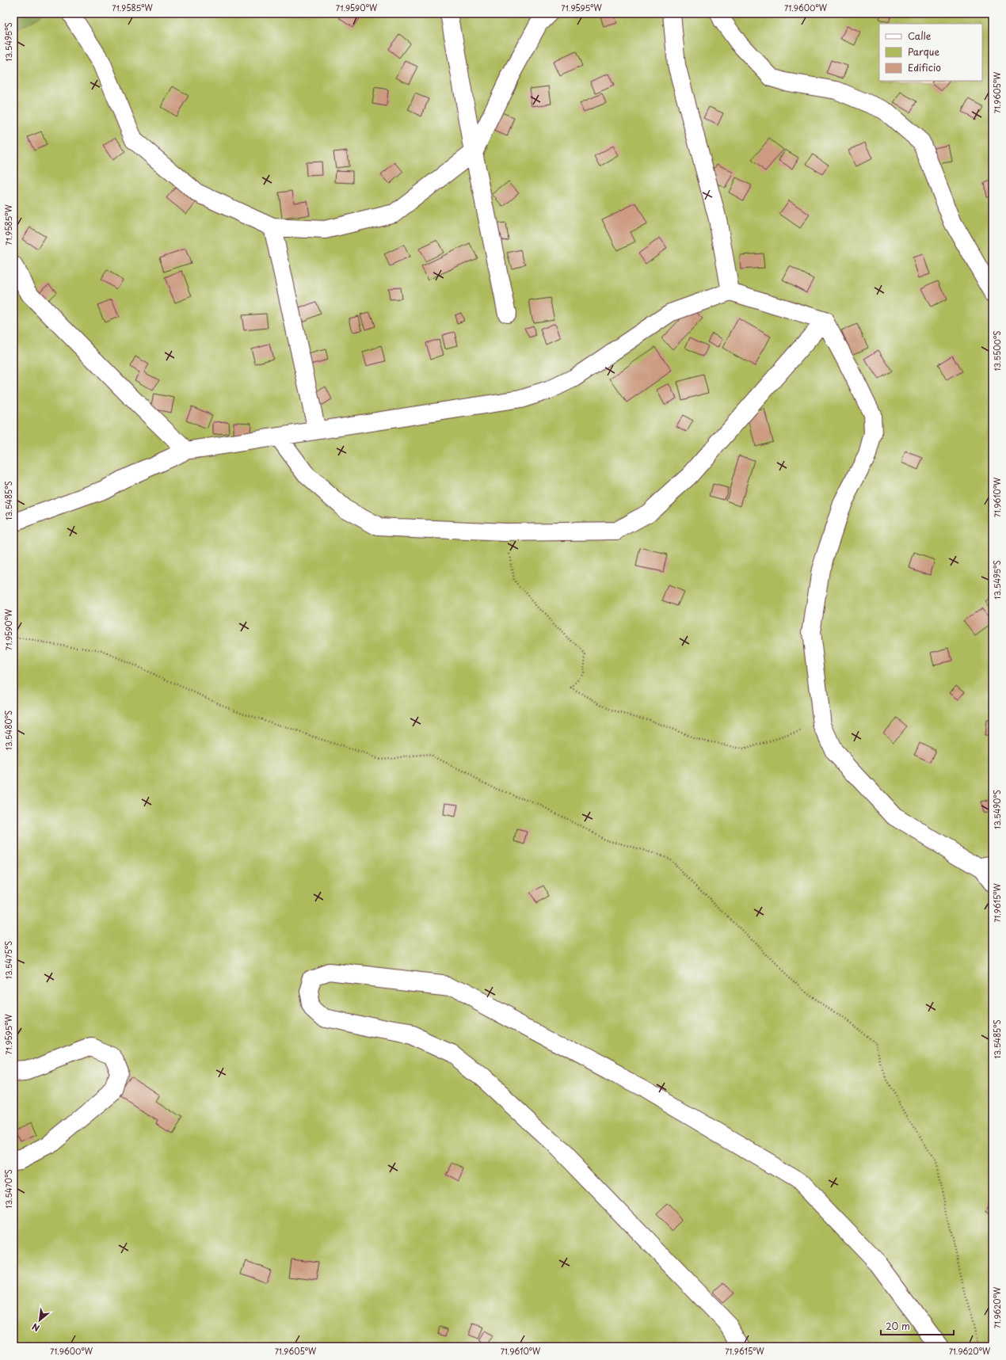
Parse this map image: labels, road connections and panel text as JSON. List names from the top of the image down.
{
  "legend": ["Calle", "Parque", "Edificio"],
  "scale_bar": "20 m",
  "north": "bottom left",
  "coordinates": [
    "71.9585°W",
    "71.9590°W",
    "71.9595°W",
    "71.9600°W",
    "13.5495°S",
    "71.9605°W",
    "13.5500°S",
    "71.9610°W",
    "13.5485°S",
    "13.5480°S",
    "13.5490°S",
    "71.9615°W",
    "13.5475°S",
    "13.5470°S",
    "71.9620°W"
  ]
}
